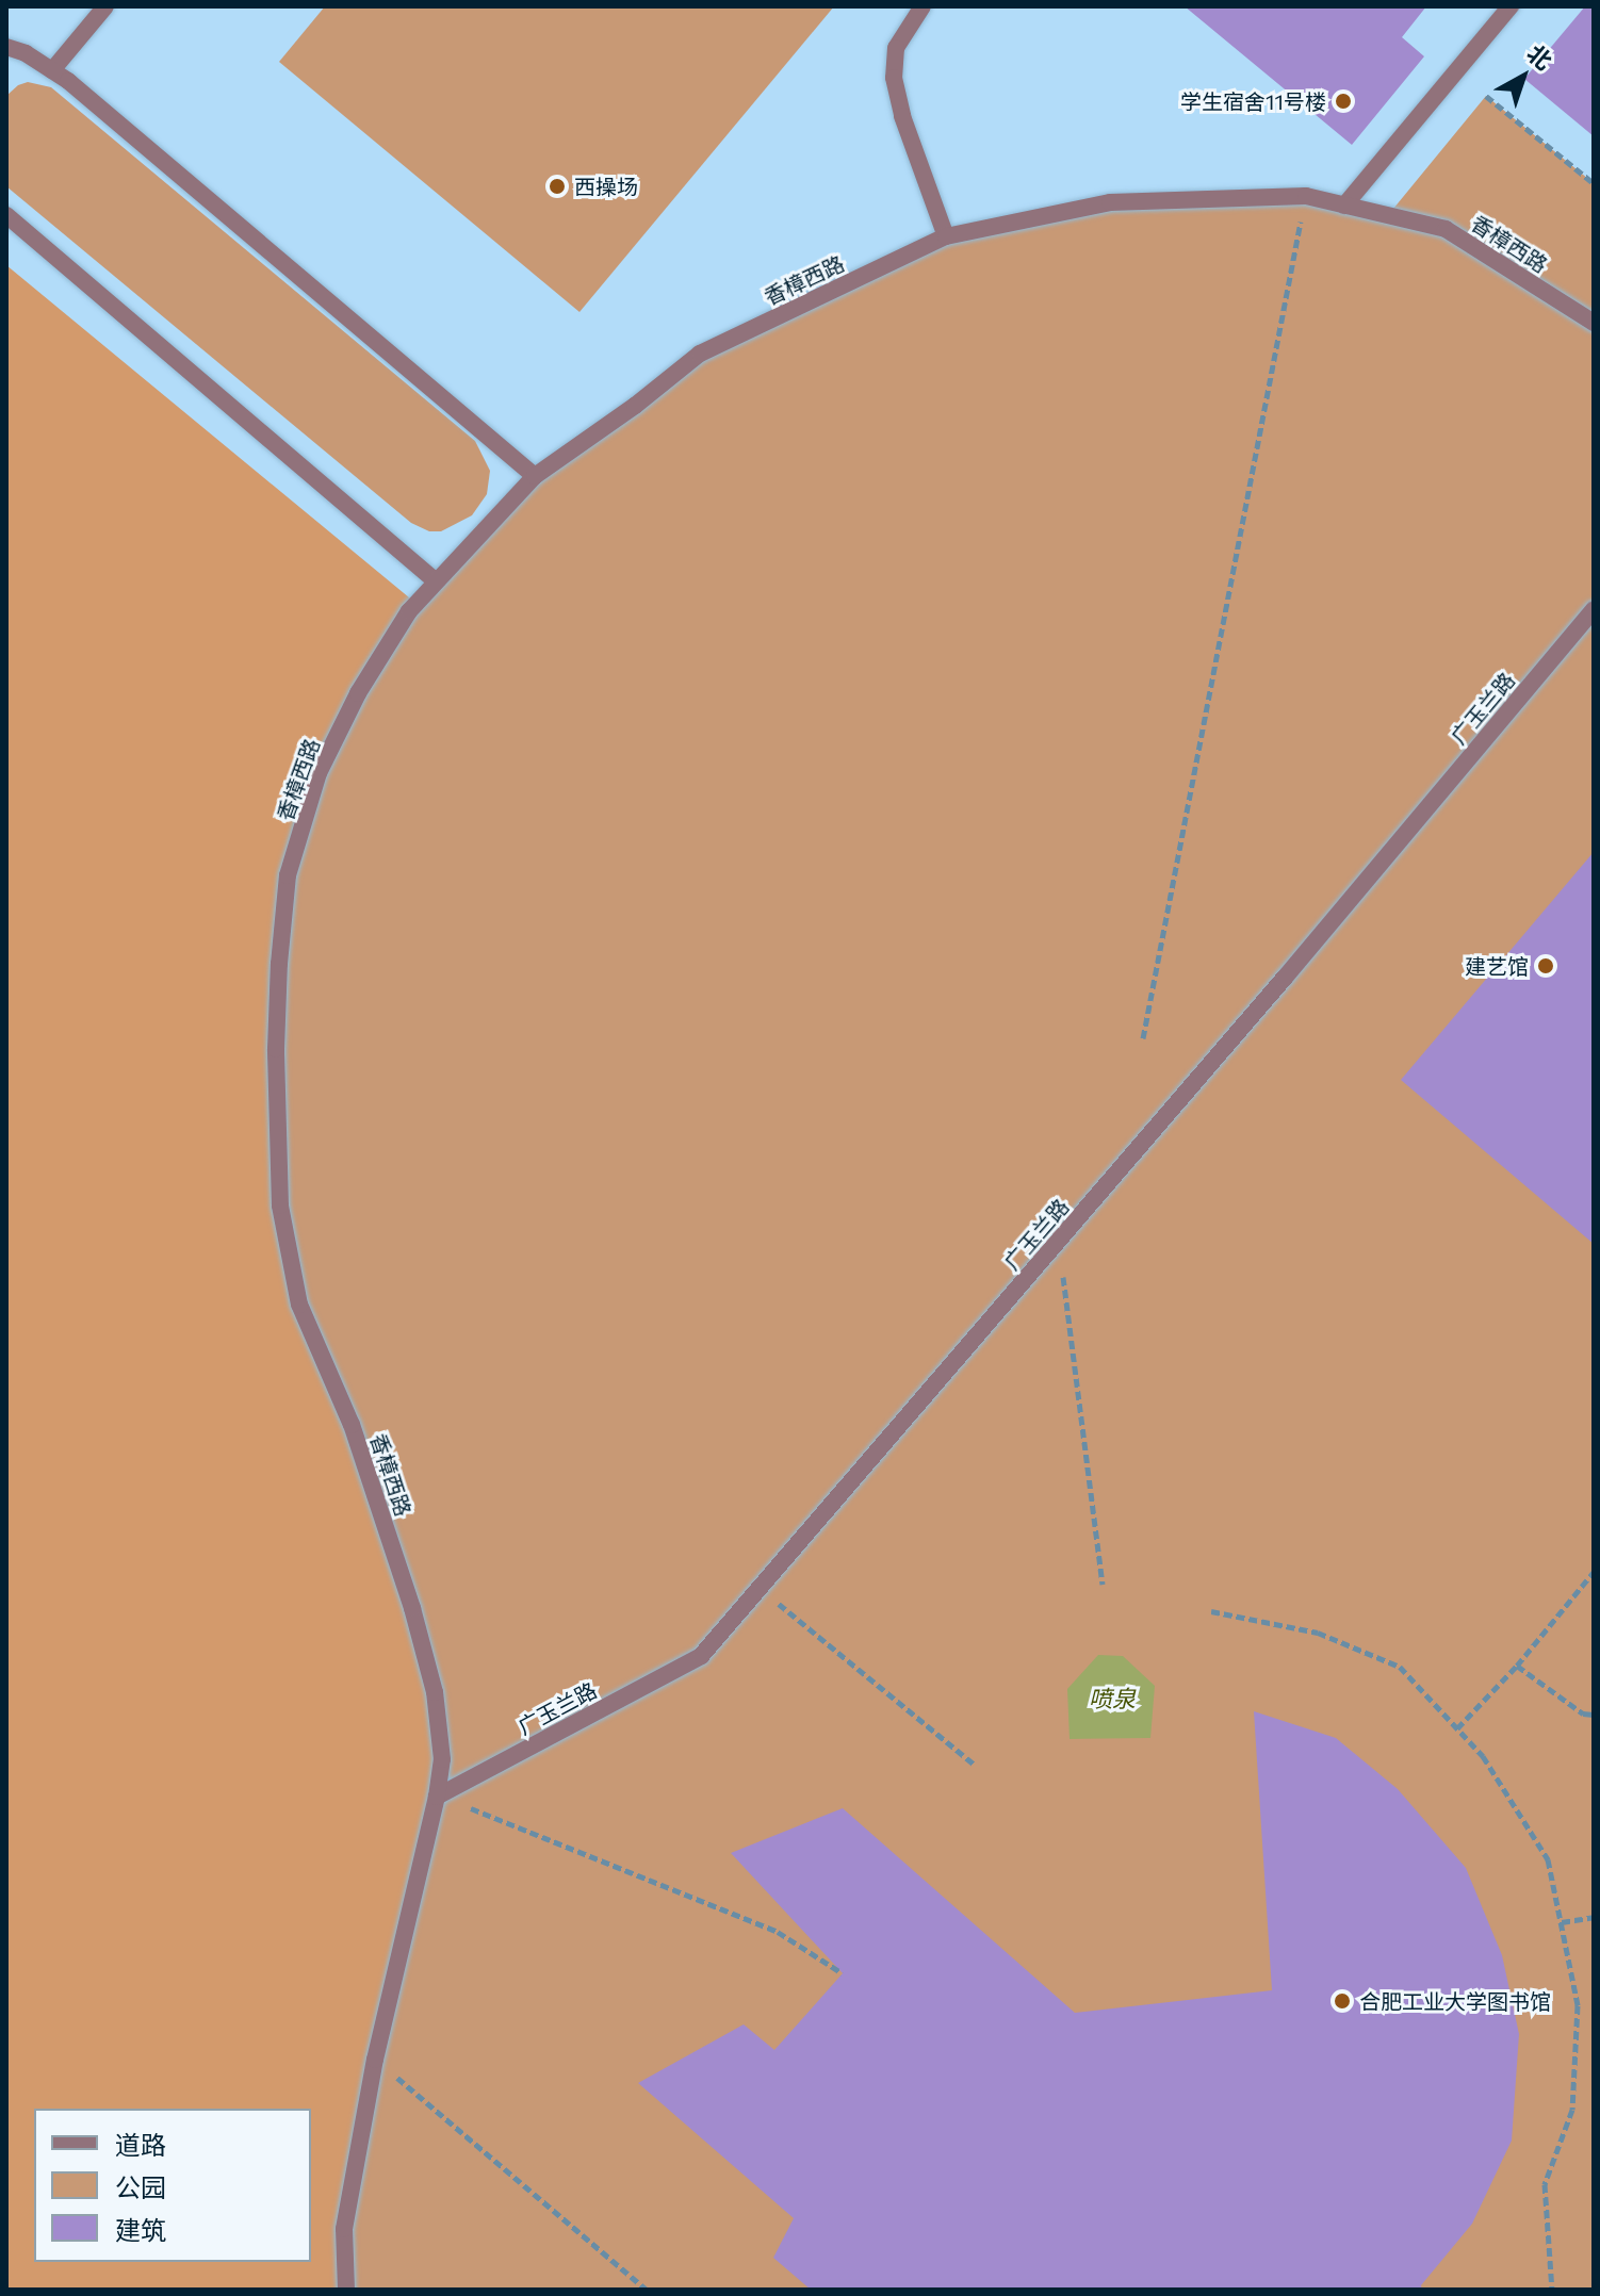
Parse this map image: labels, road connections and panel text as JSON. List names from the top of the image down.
{
  "streets": {
    "street": ["香樟西路", "广玉兰路"]
  },
  "crossings": [
    ["香樟西路", "广玉兰路"]
  ],
  "water": ["喷泉"],
  "places": [
    "学生宿舍11号楼",
    "西操场",
    "建艺馆",
    "合肥工业大学图书馆"
  ],
  "legend": ["道路", "公园", "建筑"],
  "north": "top right"
}
